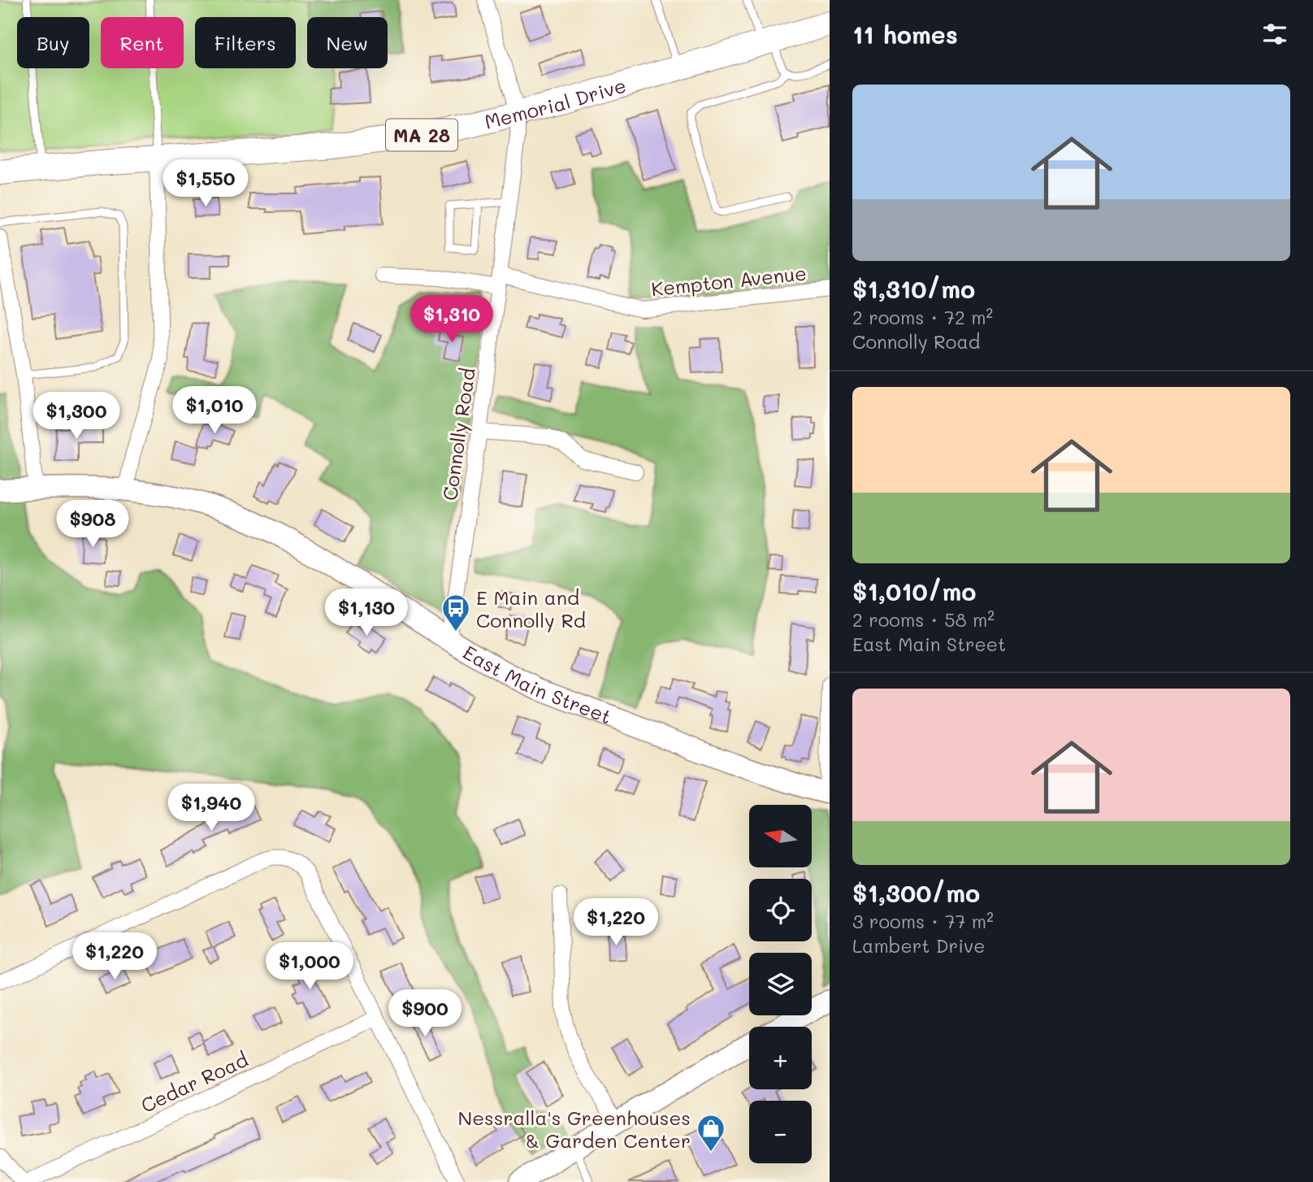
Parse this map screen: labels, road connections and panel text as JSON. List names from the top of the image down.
{
  "streets": {
    "main road": ["Memorial Drive", "MA 28", "East Main Street"],
    "street": ["Kempton Avenue", "Connolly Road", "Cedar Road"]
  },
  "crossings": [
    ["Memorial Drive", "Connolly Road"],
    ["Kempton Avenue", "Connolly Road"],
    ["Connolly Road", "East Main Street"]
  ],
  "places": {
    "bus stop": ["E Main and Connolly Rd"],
    "shop": ["Nessralla's Greenhouses & Garden Center"]
  },
  "north": "left",
  "page": {
    "heading": "11 homes",
    "chip": [
      "Buy",
      "Rent",
      "Filters",
      "New"
    ],
    "list": [
      {
        "name": "$1,310/mo",
        "note": "2 rooms · 72 m² · Connolly Road"
      },
      {
        "name": "$1,010/mo",
        "note": "2 rooms · 58 m² · East Main Street"
      },
      {
        "name": "$1,300/mo",
        "note": "3 rooms · 77 m² · Lambert Drive"
      }
    ],
    "price": [
      "$1,550",
      "$1,310",
      "$1,010",
      "$1,300",
      "$908",
      "$1,130",
      "$1,940",
      "$1,220",
      "$1,220",
      "$1,000",
      "$900"
    ],
    "map_buttons": ["+", "−"]
  }
}
